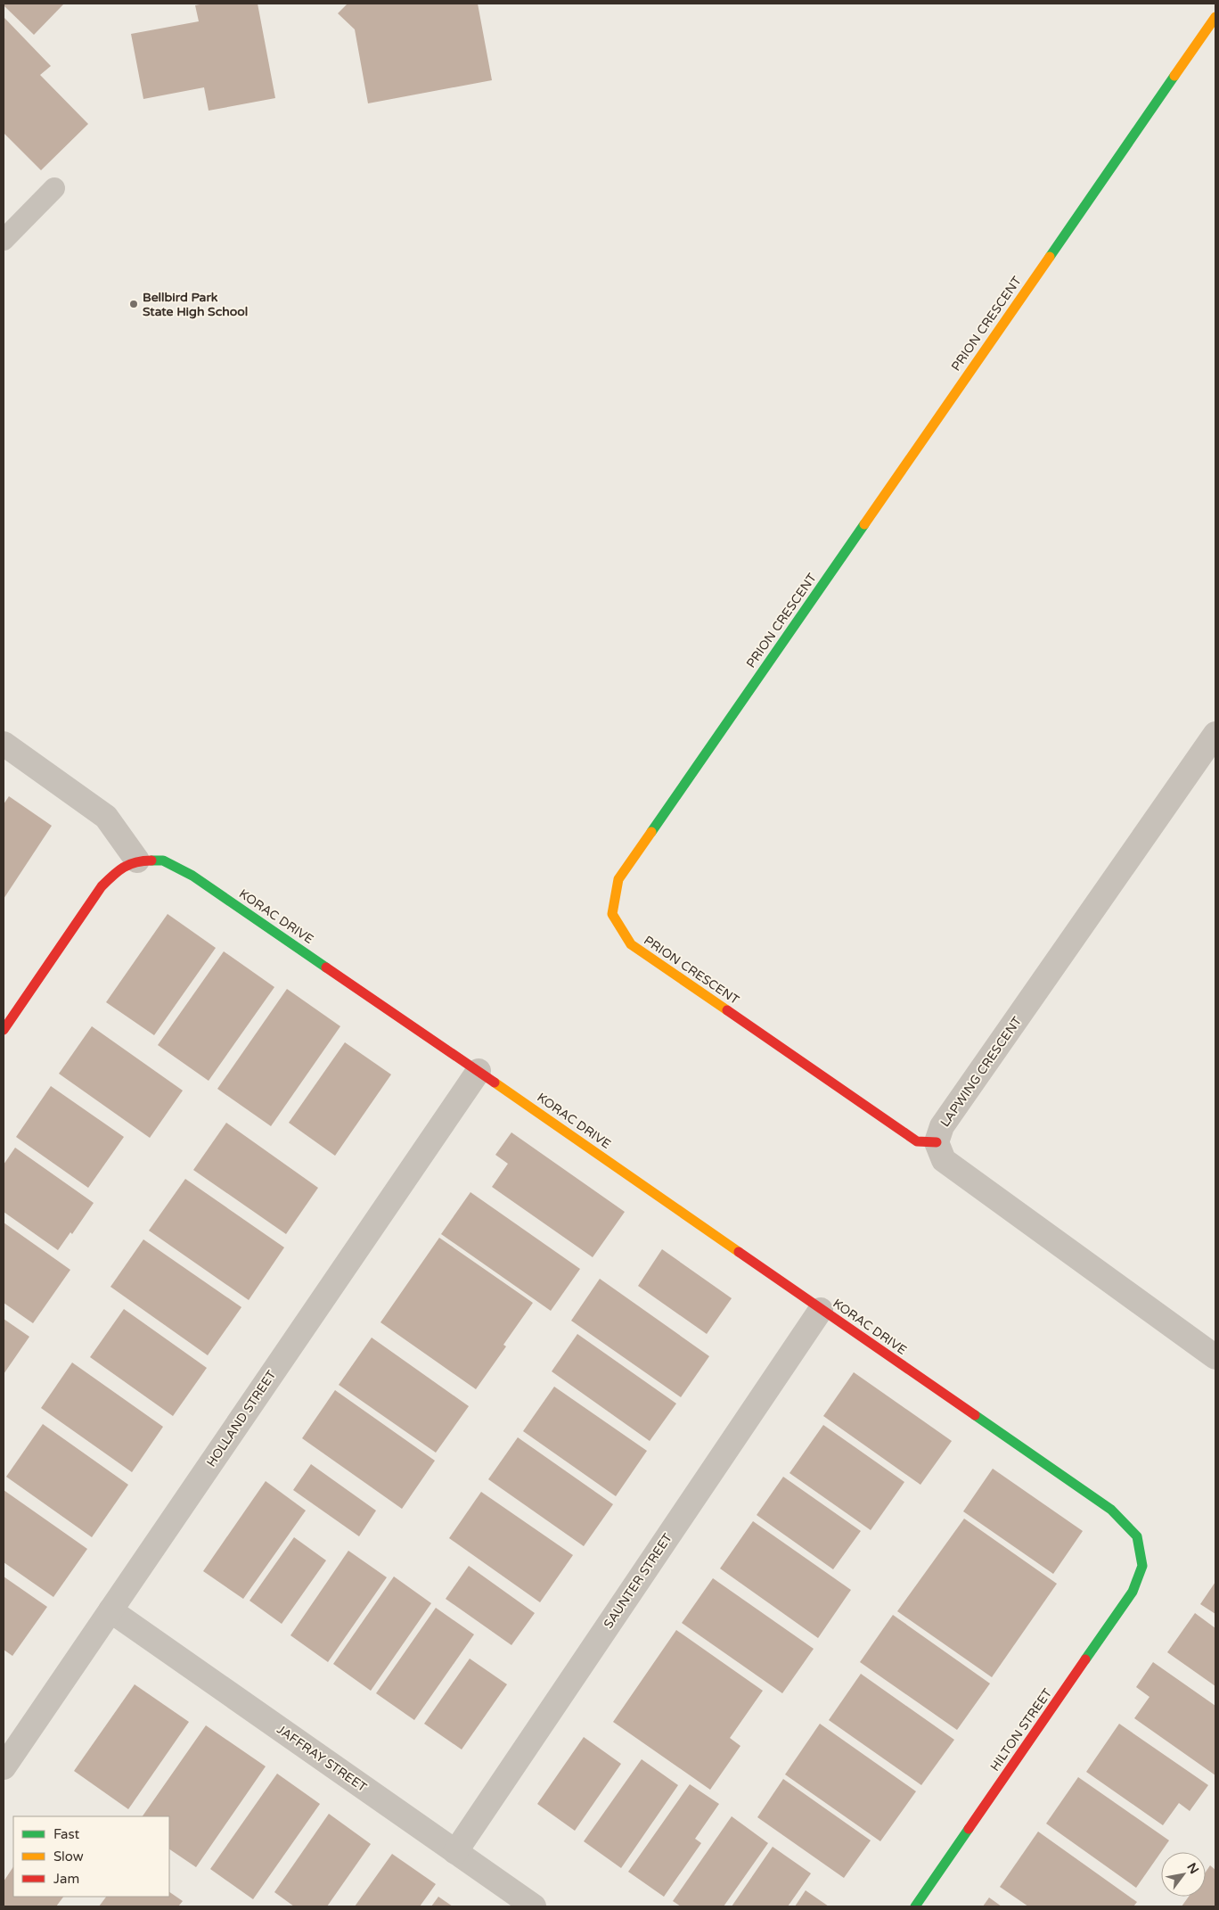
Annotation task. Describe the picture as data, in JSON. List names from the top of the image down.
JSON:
{
  "streets": {
    "street": [
      "PRION CRESCENT",
      "KORAC DRIVE",
      "LAPWING CRESCENT",
      "HOLLAND STREET",
      "SAUNTER STREET",
      "HILTON STREET",
      "JAFFRAY STREET"
    ]
  },
  "crossings": [
    ["PRION CRESCENT", "LAPWING CRESCENT"],
    ["KORAC DRIVE", "HOLLAND STREET"],
    ["KORAC DRIVE", "SAUNTER STREET"],
    ["KORAC DRIVE", "HILTON STREET"],
    ["HOLLAND STREET", "JAFFRAY STREET"],
    ["SAUNTER STREET", "JAFFRAY STREET"]
  ],
  "places": ["Bellbird Park State High School"],
  "legend": ["Fast", "Slow", "Jam"],
  "north": "top right"
}
